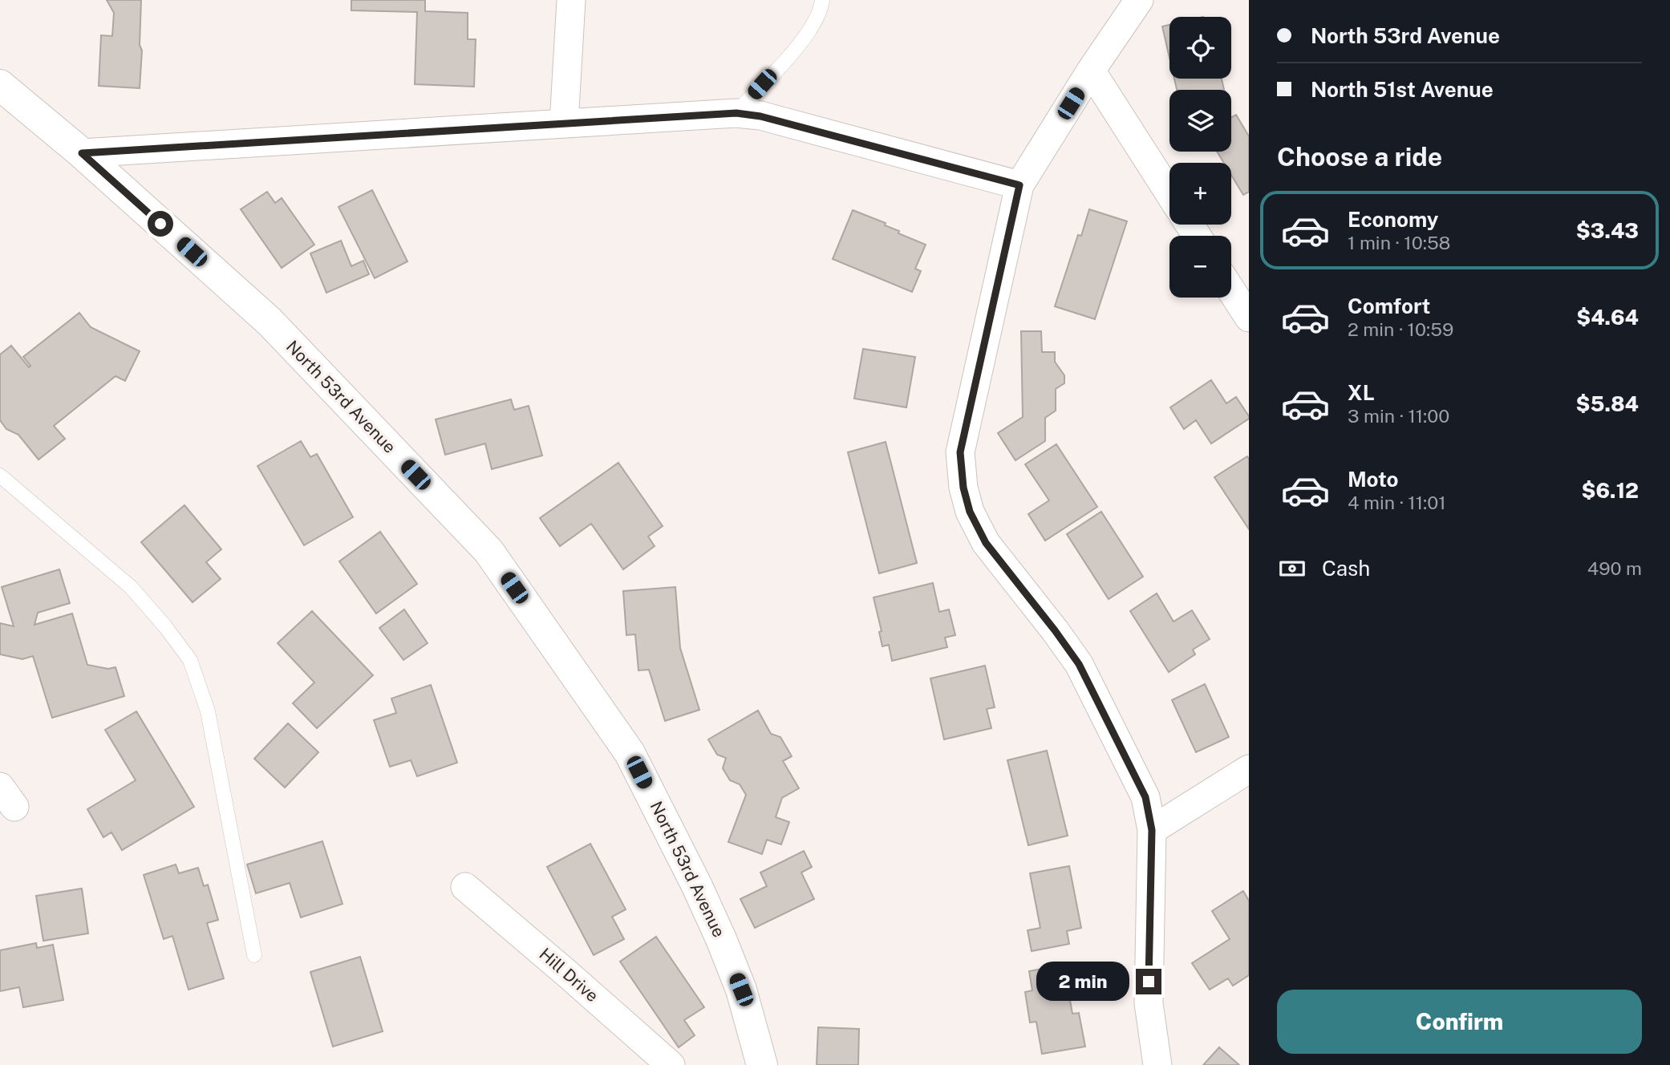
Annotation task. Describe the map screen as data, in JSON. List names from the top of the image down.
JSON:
{
  "streets": {
    "street": ["North 53rd Avenue", "Hill Drive"]
  },
  "page": {
    "banner": ["North 53rd Avenue", "North 51st Avenue"],
    "map_buttons": ["+", "−"],
    "heading": "Choose a ride",
    "list": [
      {
        "name": "Economy",
        "note": "1 min · 10:58",
        "value": "$3.43"
      },
      {
        "name": "Comfort",
        "note": "2 min · 10:59",
        "value": "$4.64"
      },
      {
        "name": "XL",
        "note": "3 min · 11:00",
        "value": "$5.84"
      },
      {
        "name": "Moto",
        "note": "4 min · 11:01",
        "value": "$6.12"
      }
    ],
    "pay": ["Cash", "490 m"],
    "bubble": "2 min",
    "buttons": "Confirm"
  }
}
